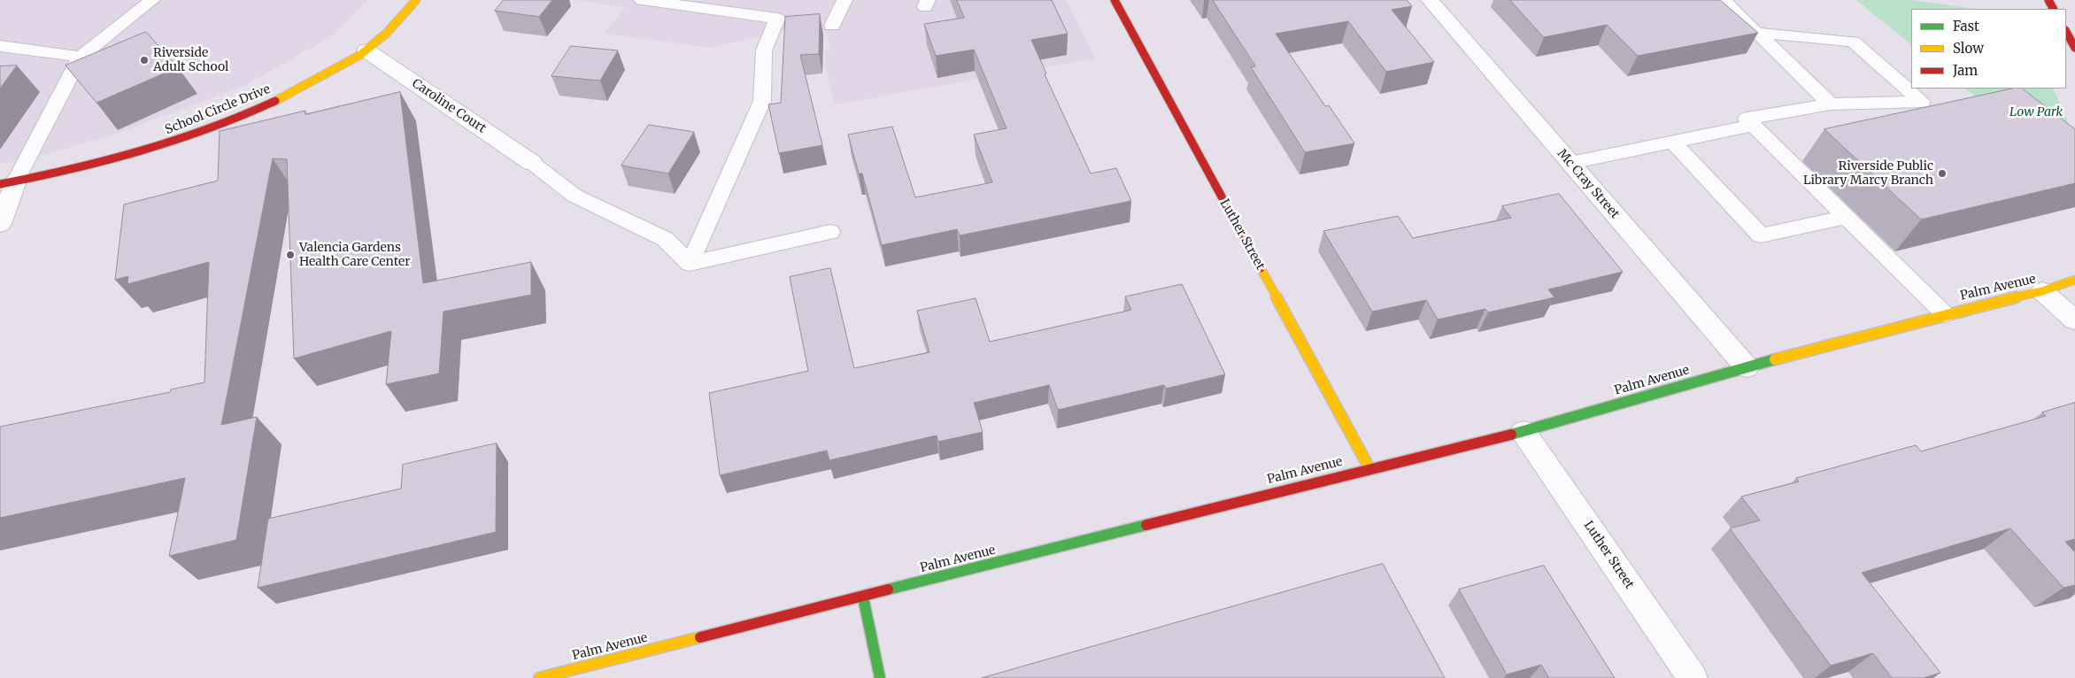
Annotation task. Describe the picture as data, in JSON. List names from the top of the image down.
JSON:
{
  "streets": {
    "street": [
      "Caroline Court",
      "School Circle Drive",
      "Mc Cray Street",
      "Luther Street",
      "Palm Avenue"
    ]
  },
  "crossings": [
    ["Caroline Court", "School Circle Drive"],
    ["Mc Cray Street", "Palm Avenue"],
    ["Luther Street", "Palm Avenue"]
  ],
  "parks": ["Low Park"],
  "places": ["Riverside Adult School", "Riverside Public Library Marcy Branch", "Valencia Gardens Health Care Center"],
  "legend": ["Fast", "Slow", "Jam"]
}
